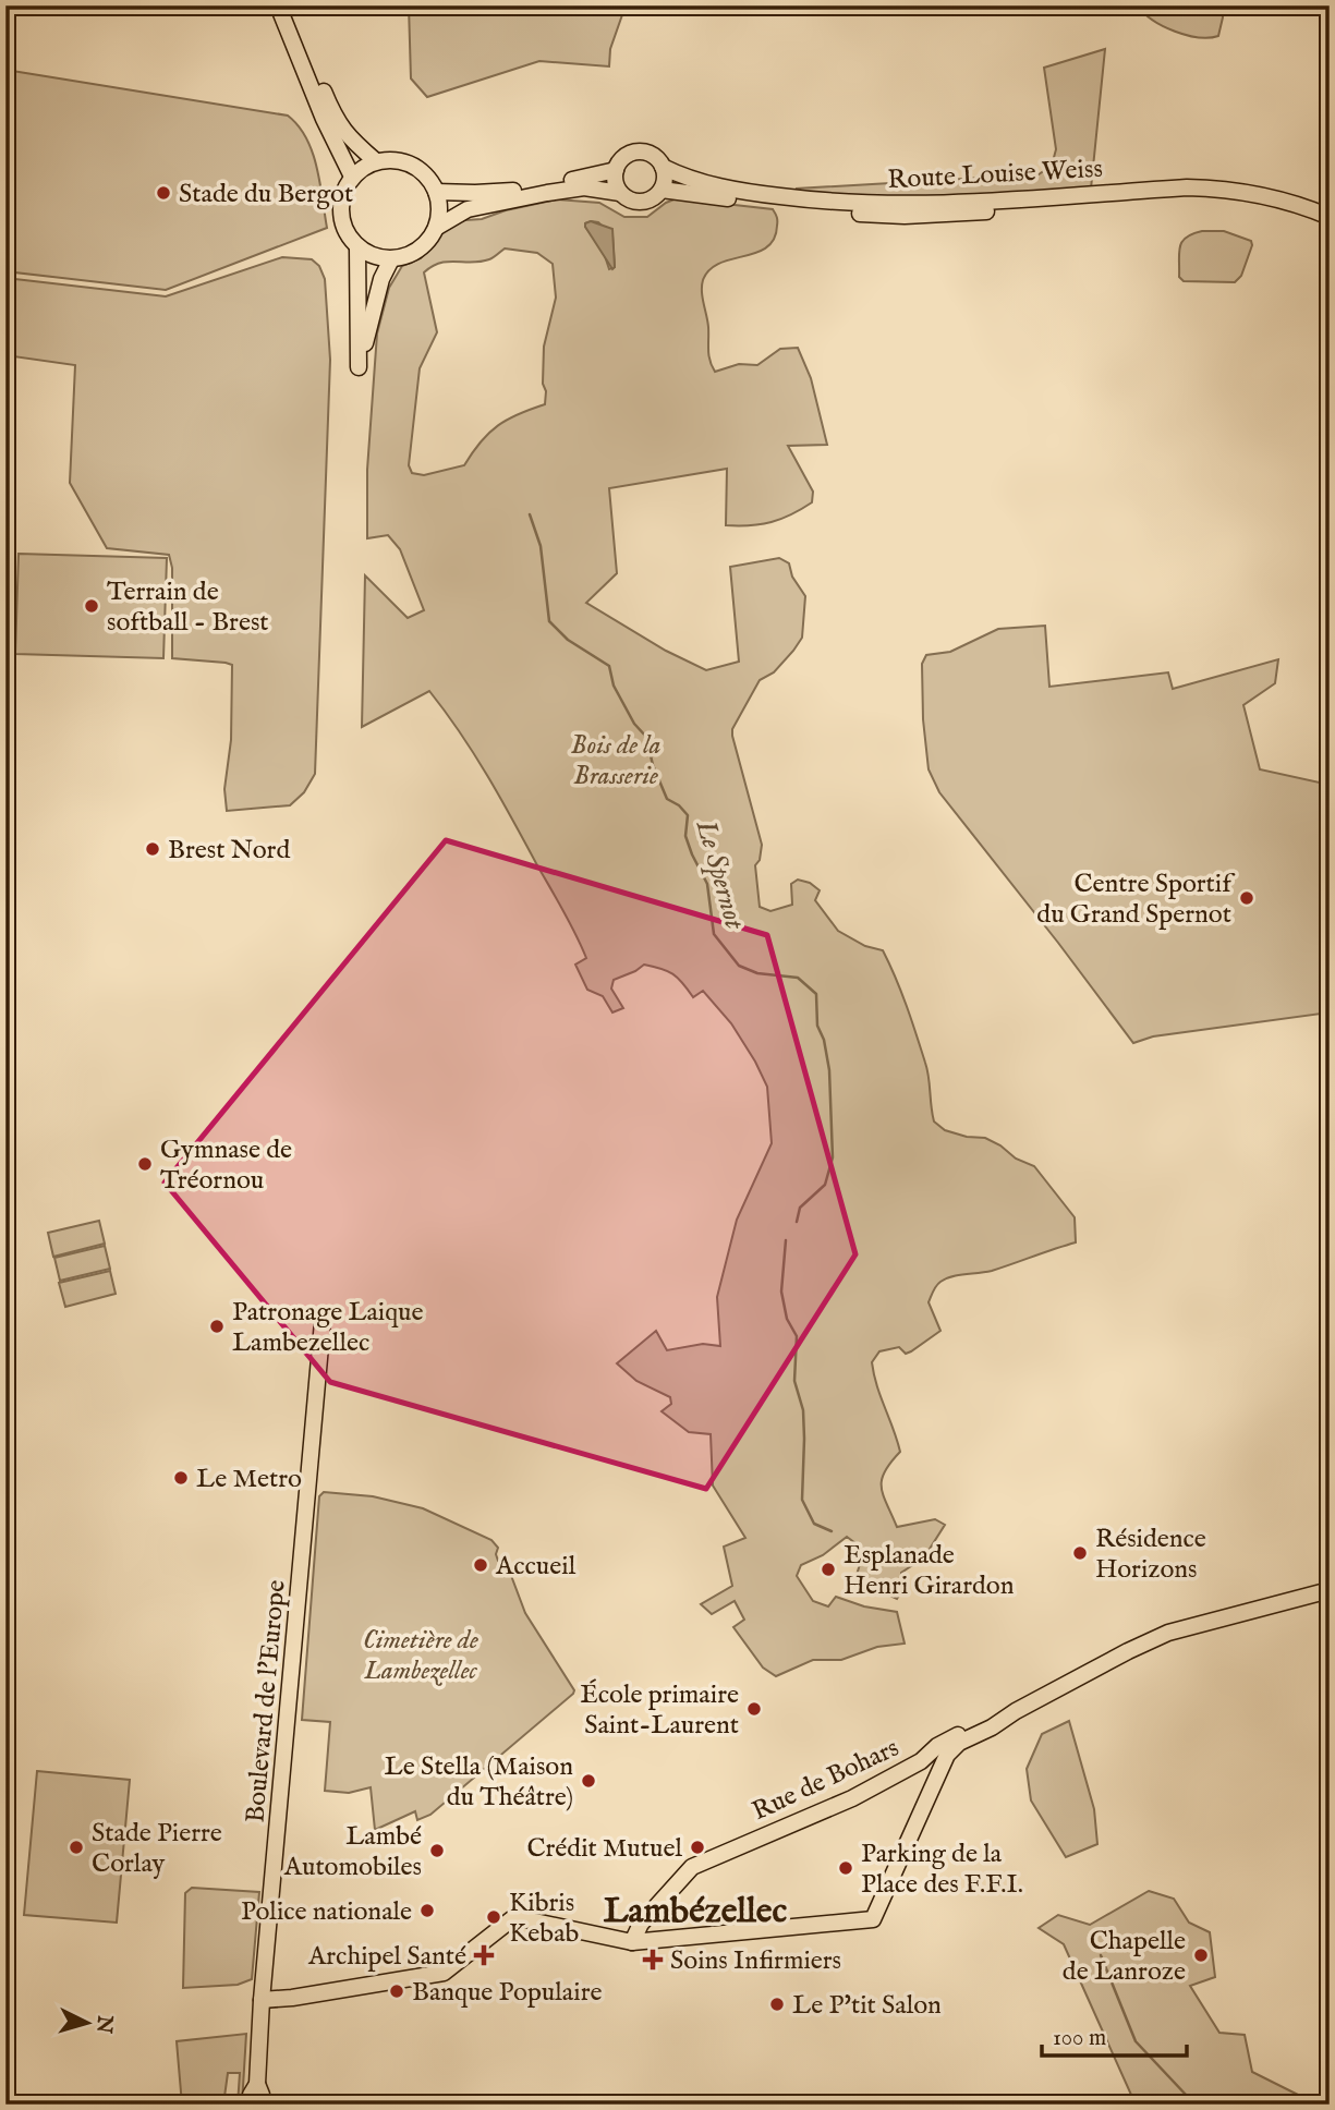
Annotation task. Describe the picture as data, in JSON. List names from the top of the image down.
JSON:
{
  "streets": {
    "main road": ["Route Louise Weiss", "Boulevard de l'Europe", "Rue de Bohars"]
  },
  "districts": ["Lambézellec"],
  "water": ["Le Spernot"],
  "parks": ["Bois de la Brasserie", "Cimetière de Lambezellec"],
  "places": {
    "other": [
      "Stade du Bergot",
      "Terrain de softball - Brest",
      "Brest Nord",
      "Centre Sportif du Grand Spernot",
      "Gymnase de Tréornou",
      "Patronage Laique Lambezellec",
      "Le Metro",
      "Résidence Horizons",
      "Accueil",
      "Esplanade Henri Girardon",
      "École primaire Saint-Laurent",
      "Le Stella (Maison du Théâtre)",
      "Stade Pierre Corlay",
      "Crédit Mutuel",
      "Lambé Automobiles",
      "Parking de la Place des F.F.I.",
      "Police nationale",
      "Kibris Kebab",
      "Chapelle de Lanroze",
      "Banque Populaire",
      "Le P'tit Salon"
    ],
    "health": ["Archipel Santé", "Soins Infirmiers"]
  },
  "scale_bar": "100 m",
  "north": "right"
}
